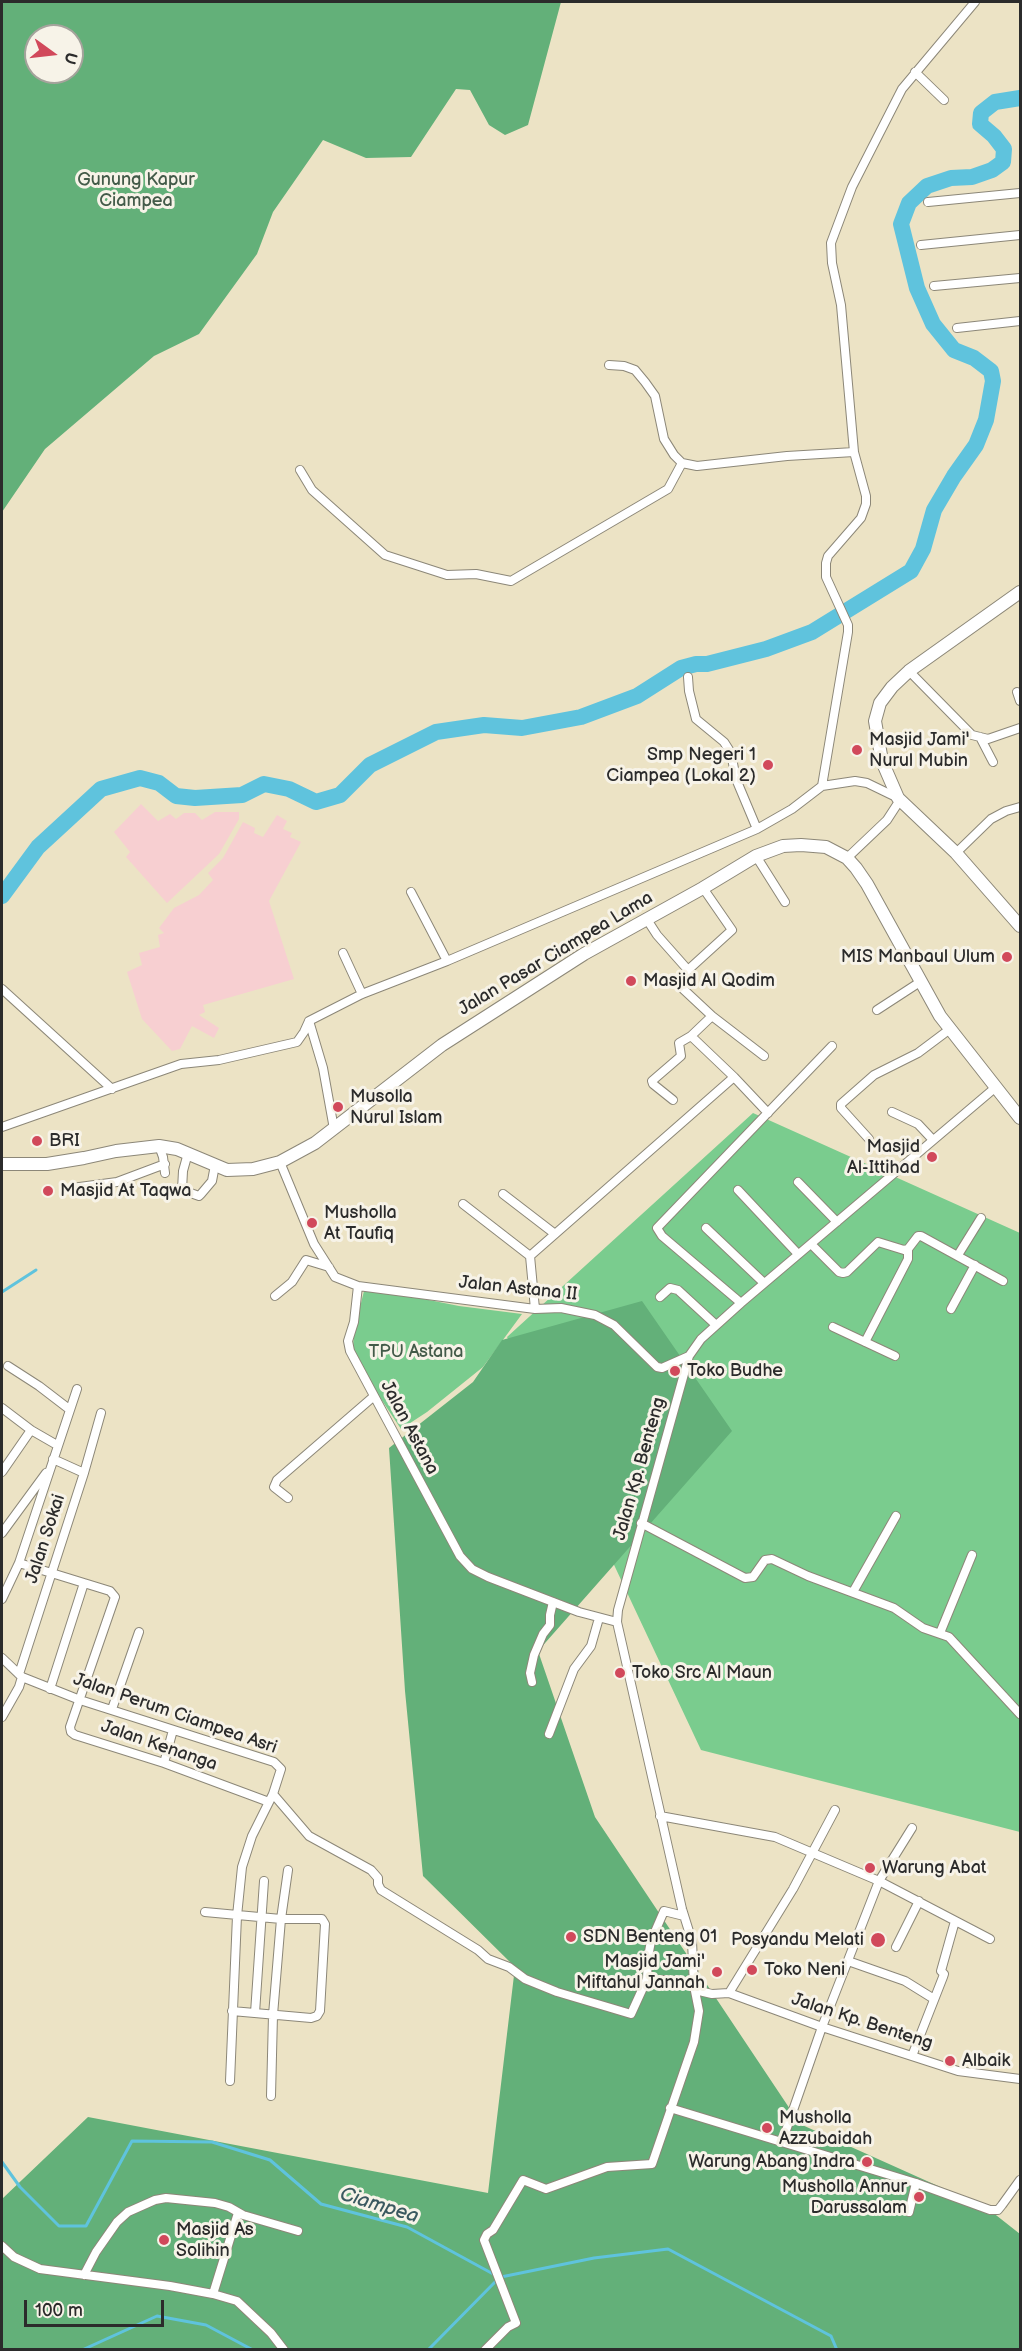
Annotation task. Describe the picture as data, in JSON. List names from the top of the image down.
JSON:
{
  "streets": {
    "main road": ["Jalan Pasar Ciampea Lama"],
    "street": [
      "Jalan Astana II",
      "Jalan Astana",
      "Jalan Kp. Benteng",
      "Jalan Sokai",
      "Jalan Perum Ciampea Asri",
      "Jalan Kenanga"
    ]
  },
  "crossings": [
    ["Jalan Pasar Ciampea Lama", "Jalan Kp. Benteng"],
    ["Jalan Astana II", "Jalan Astana"],
    ["Jalan Astana II", "Jalan Kp. Benteng"],
    ["Jalan Astana", "Jalan Kp. Benteng"],
    ["Jalan Sokai", "Jalan Perum Ciampea Asri"],
    ["Jalan Perum Ciampea Asri", "Jalan Kenanga"]
  ],
  "water": ["Ciampea"],
  "parks": ["Gunung Kapur Ciampea", "TPU Astana"],
  "places": [
    "Masjid Jami' Nurul Mubin",
    "Smp Negeri 1 Ciampea (Lokal 2)",
    "MIS Manbaul Ulum",
    "Masjid Al Qodim",
    "Musolla Nurul Islam",
    "BRI",
    "Masjid Al-Ittihad",
    "Masjid At Taqwa",
    "Musholla At Taufiq",
    "Toko Budhe",
    "Toko Src Al Maun",
    "Warung Abat",
    "SDN Benteng 01",
    "Posyandu Melati",
    "Toko Neni",
    "Masjid Jami' Miftahul Jannah",
    "Albaik",
    "Musholla Azzubaidah",
    "Warung Abang Indra",
    "Musholla Annur Darussalam",
    "Masjid As Solihin"
  ],
  "scale_bar": "100 m",
  "north": "right"
}
